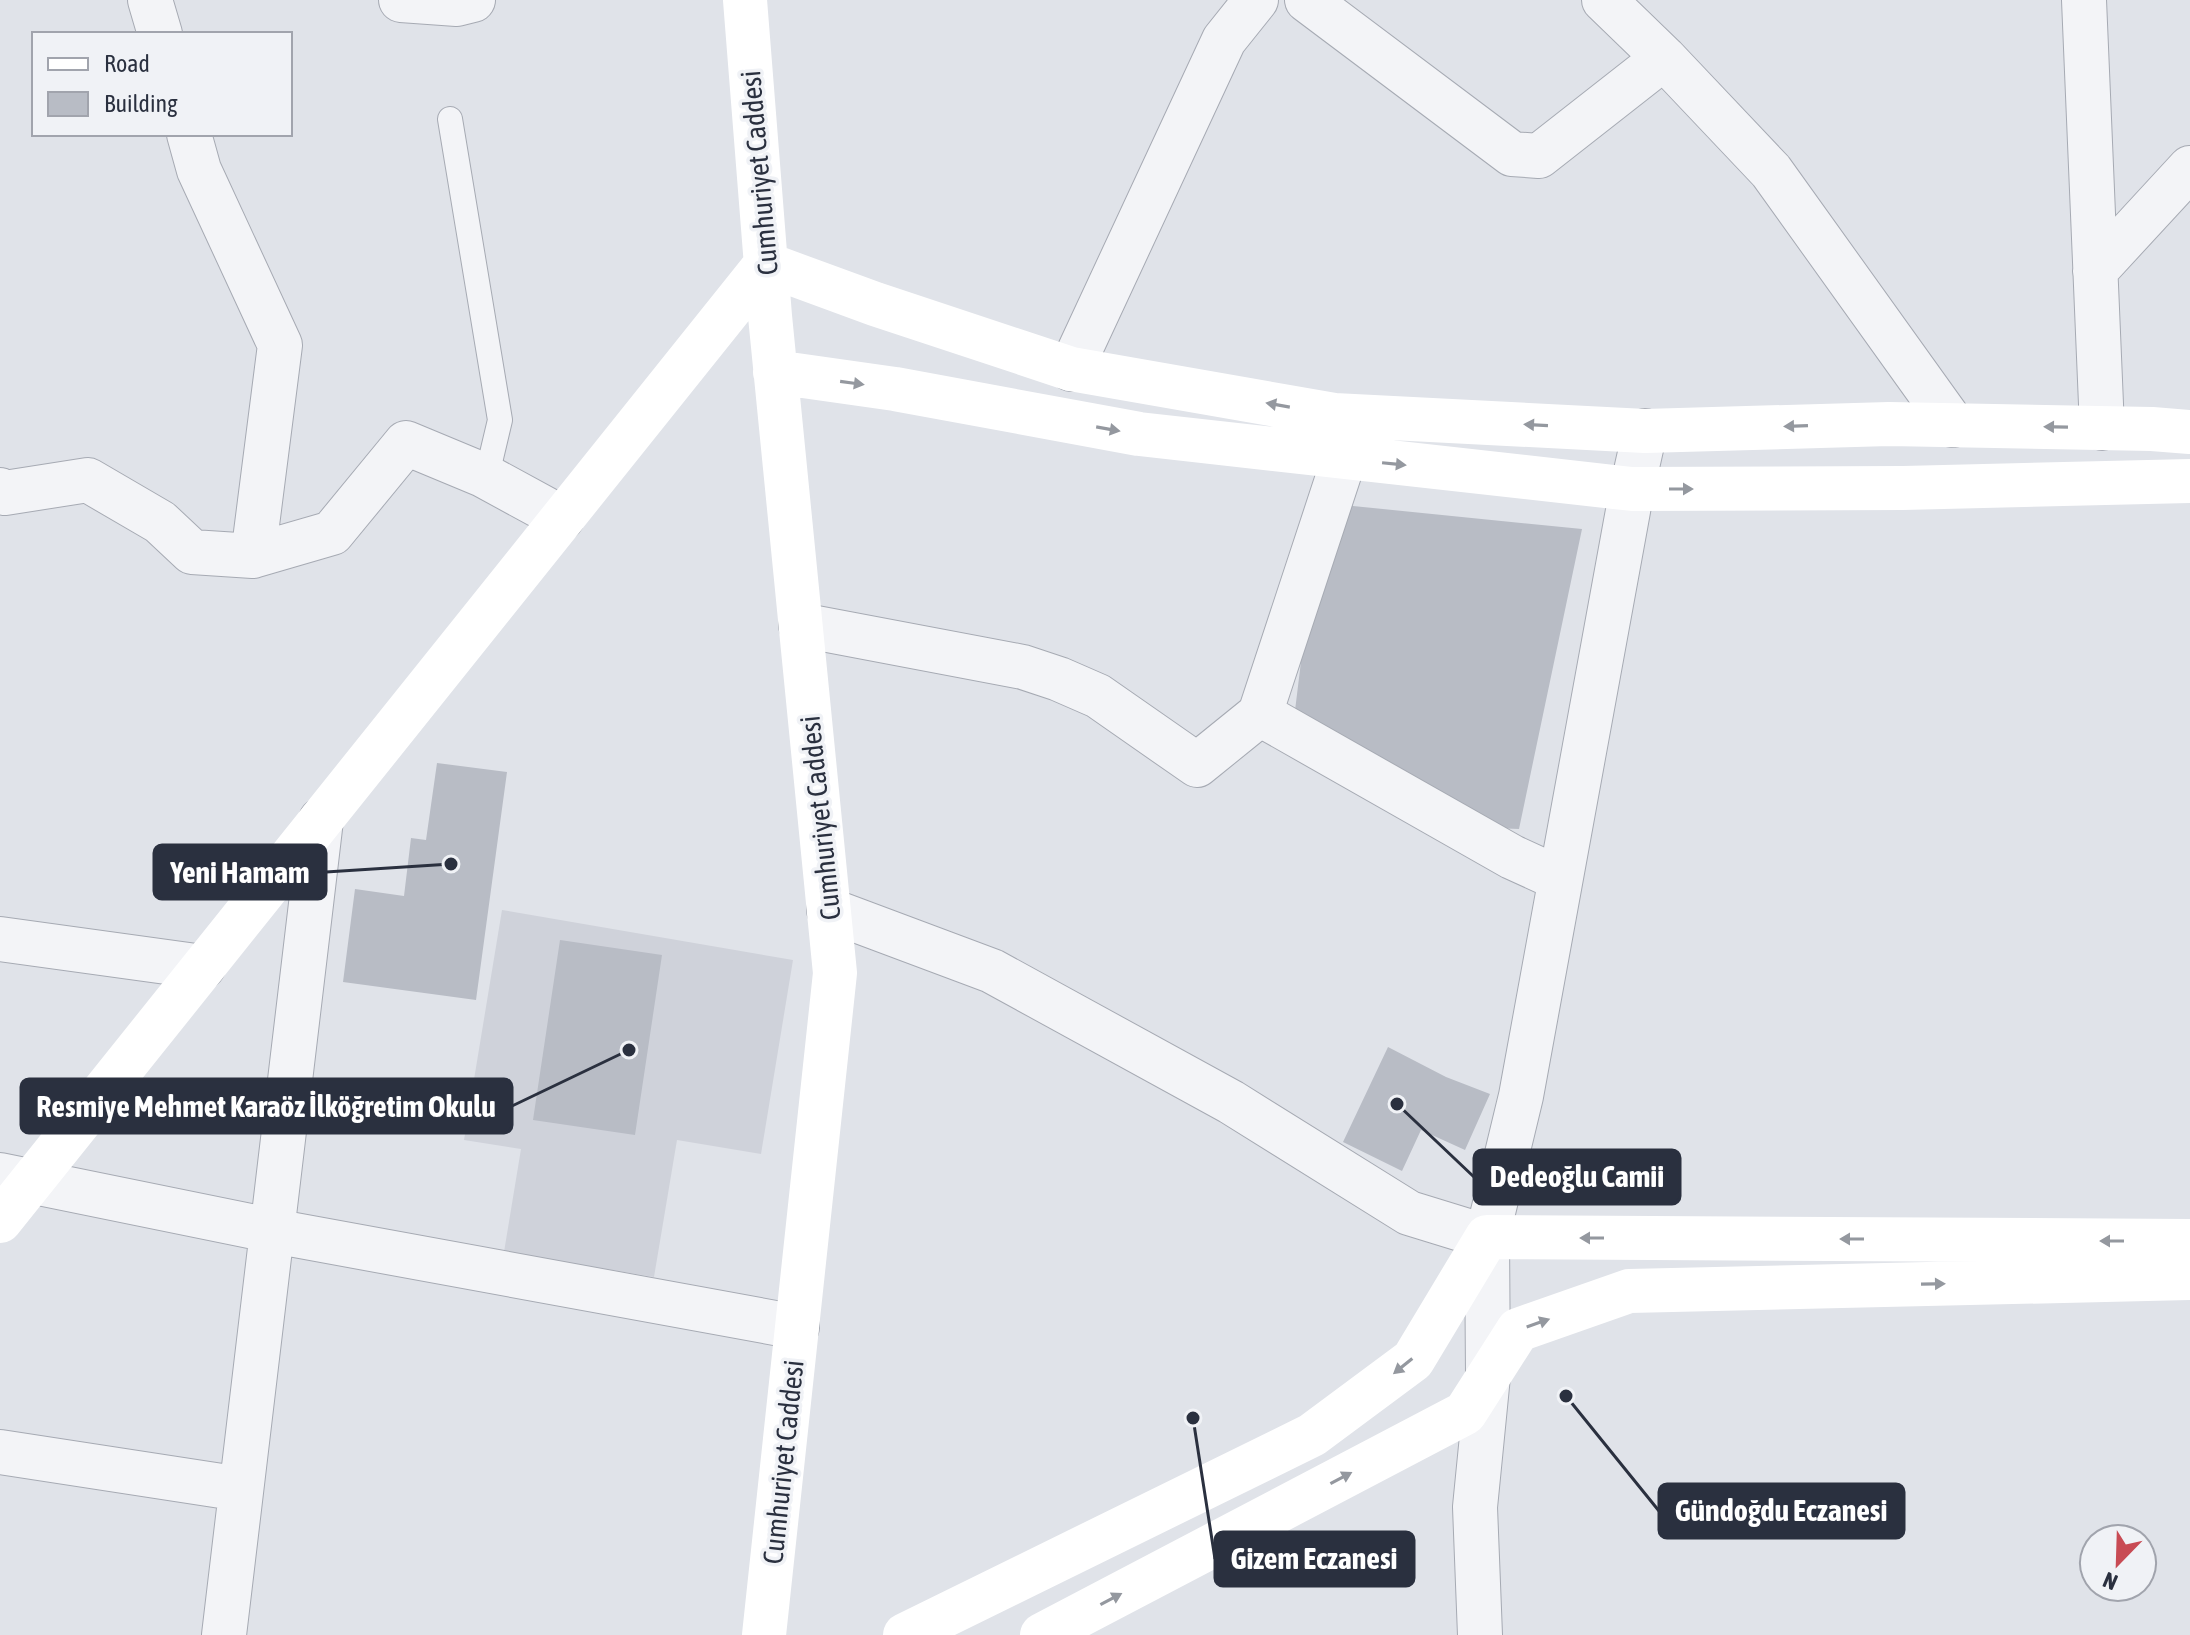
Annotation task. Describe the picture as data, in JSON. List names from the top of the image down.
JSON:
{
  "streets": {
    "street": ["Cumhuriyet Caddesi"]
  },
  "places": [
    "Yeni Hamam",
    "Resmiye Mehmet Karaöz İlköğretim Okulu",
    "Dedeoğlu Camii",
    "Gündoğdu Eczanesi",
    "Gizem Eczanesi"
  ],
  "legend": ["Road", "Building"],
  "north": "bottom left"
}
